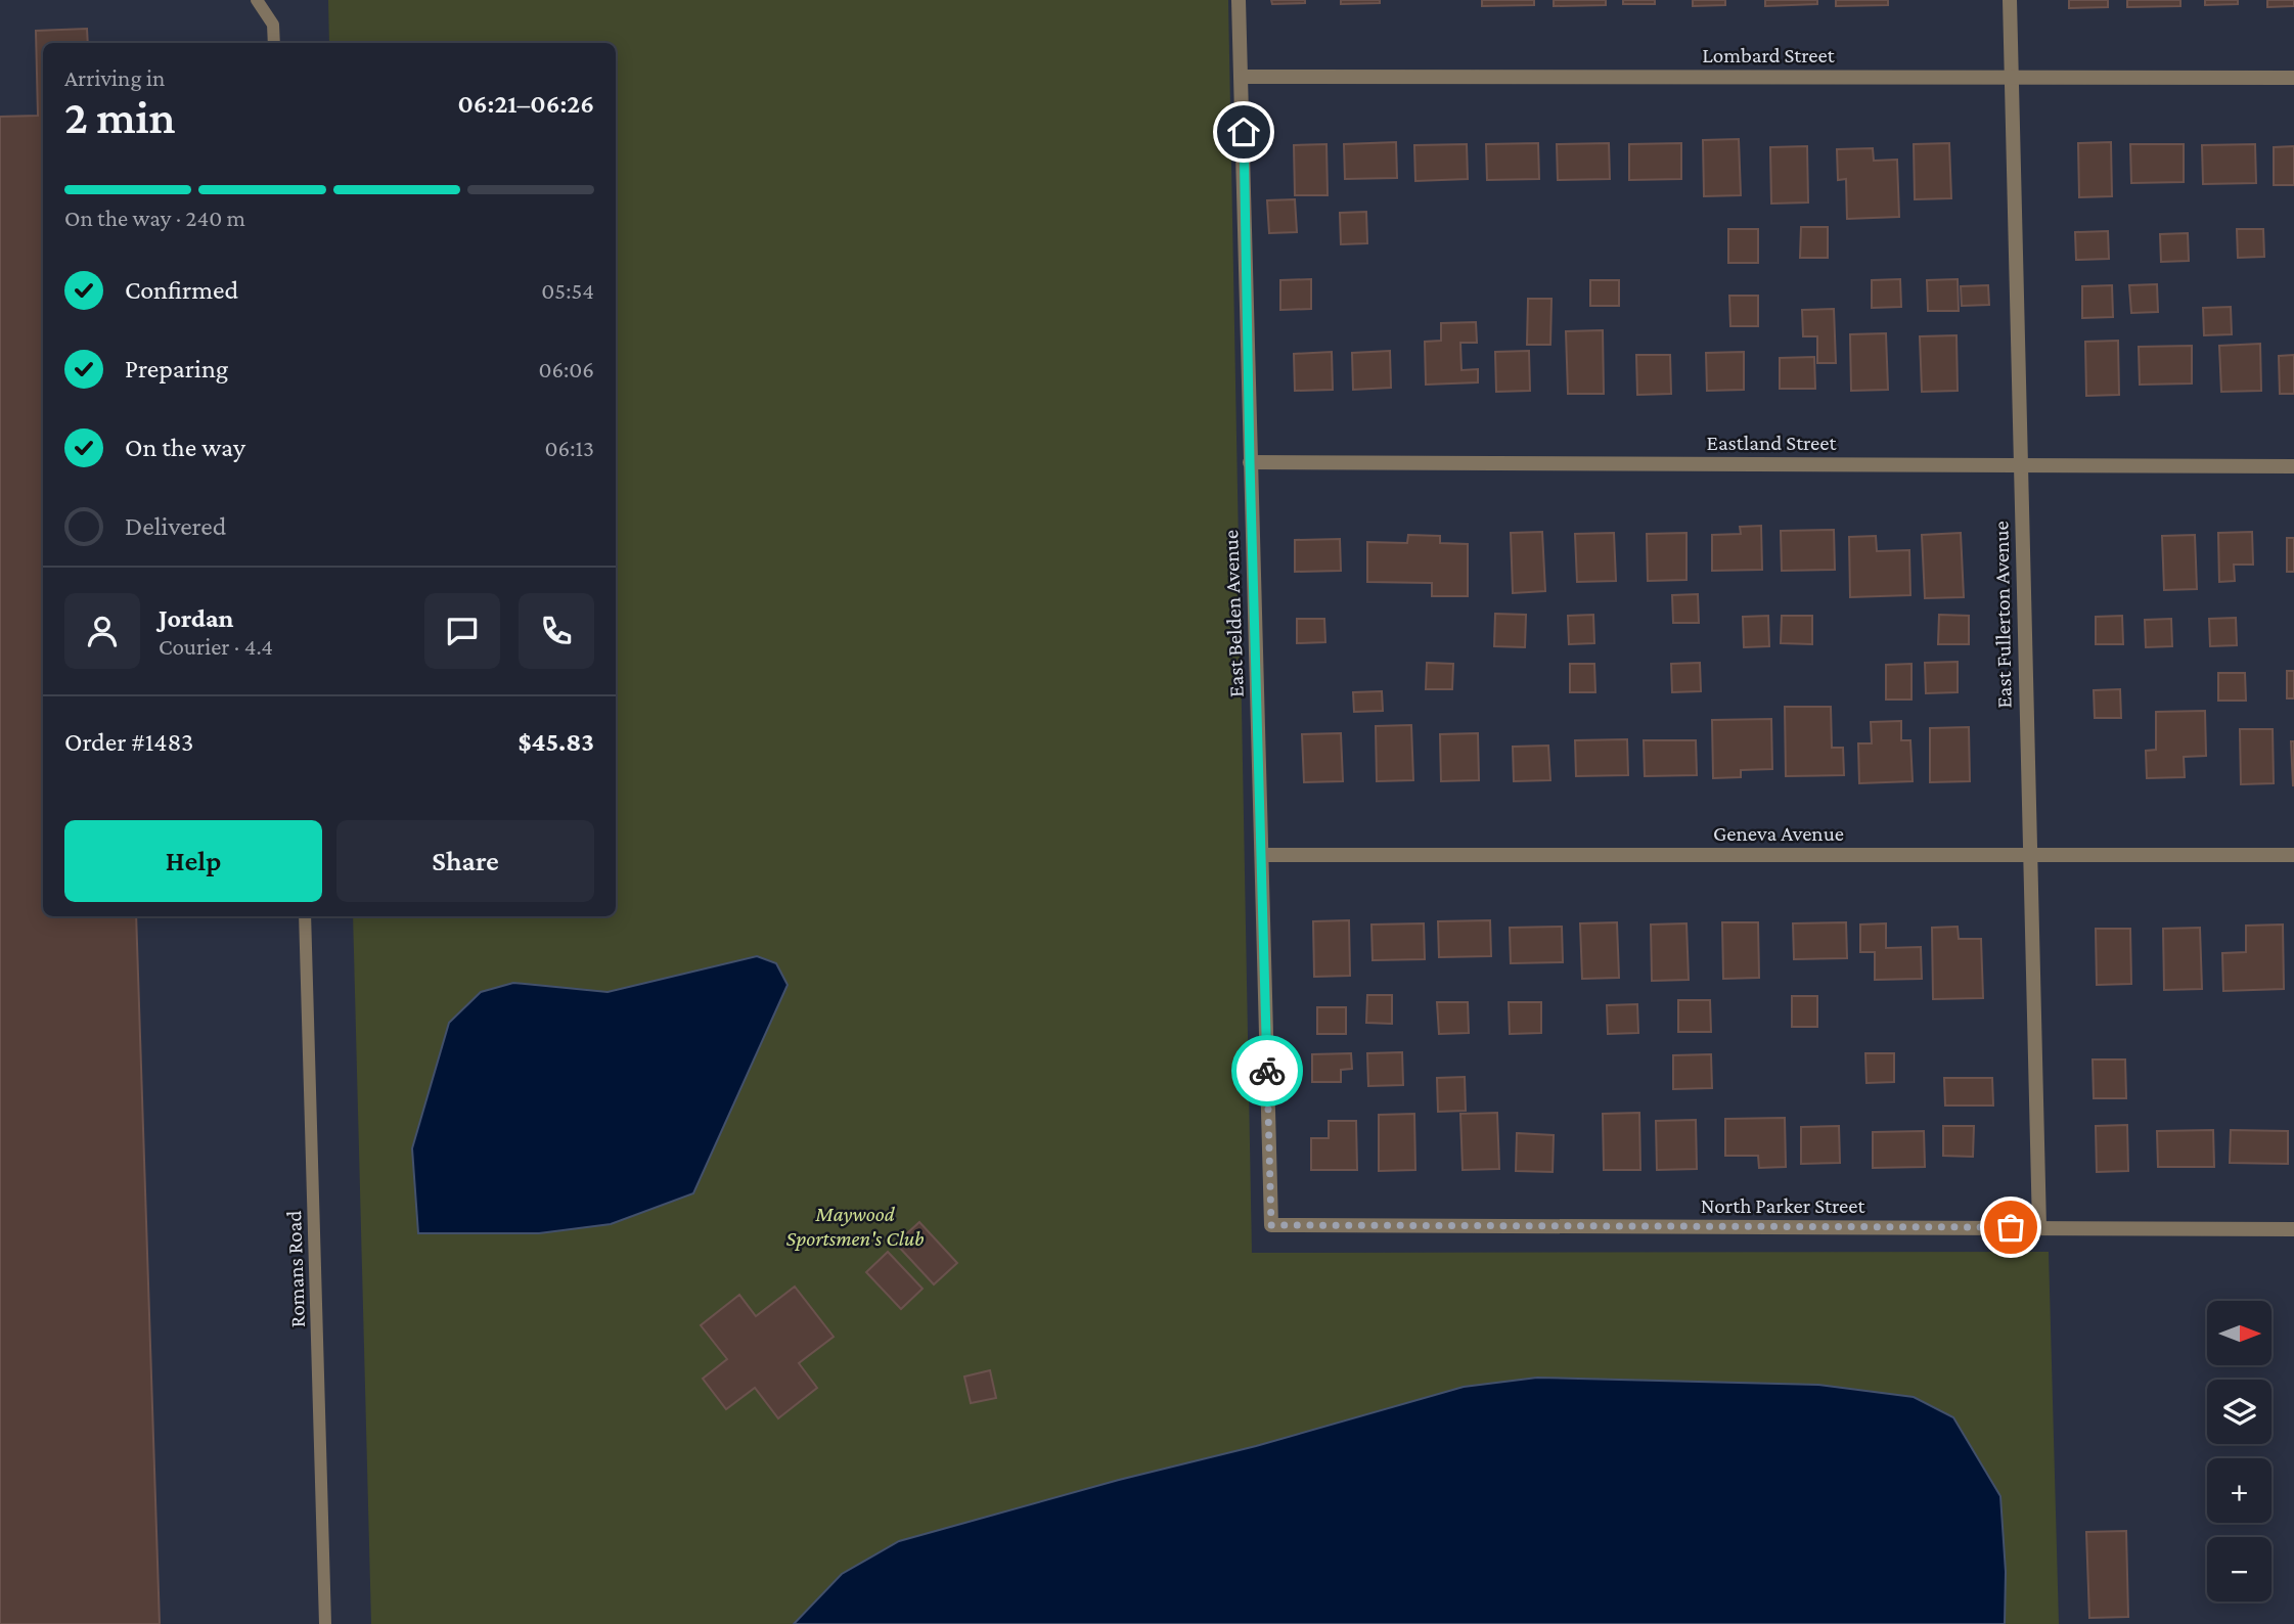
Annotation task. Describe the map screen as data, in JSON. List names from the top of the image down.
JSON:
{
  "streets": {
    "street": [
      "Lombard Street",
      "Eastland Street",
      "East Belden Avenue",
      "East Fullerton Avenue",
      "Geneva Avenue",
      "North Parker Street"
    ],
    "lane": ["Romans Road"]
  },
  "crossings": [
    ["Lombard Street", "East Belden Avenue"],
    ["Lombard Street", "East Fullerton Avenue"],
    ["Eastland Street", "East Belden Avenue"],
    ["Eastland Street", "East Fullerton Avenue"],
    ["East Belden Avenue", "Geneva Avenue"],
    ["East Belden Avenue", "North Parker Street"],
    ["East Fullerton Avenue", "Geneva Avenue"],
    ["East Fullerton Avenue", "North Parker Street"]
  ],
  "parks": ["Maywood Sportsmen's Club"],
  "north": "right",
  "page": {
    "heading": ["2 min", "Arriving in", "06:21–06:26"],
    "panel": [
      "Jordan",
      "Courier · 4.4",
      "Order #1483",
      "$45.83"
    ],
    "bar": "On the way · 240 m",
    "list": [
      ["Confirmed", "05:54"],
      ["Preparing", "06:06"],
      ["On the way", "06:13"],
      "Delivered"
    ],
    "buttons": ["Help", "Share"],
    "map_buttons": ["+", "−"]
  }
}
